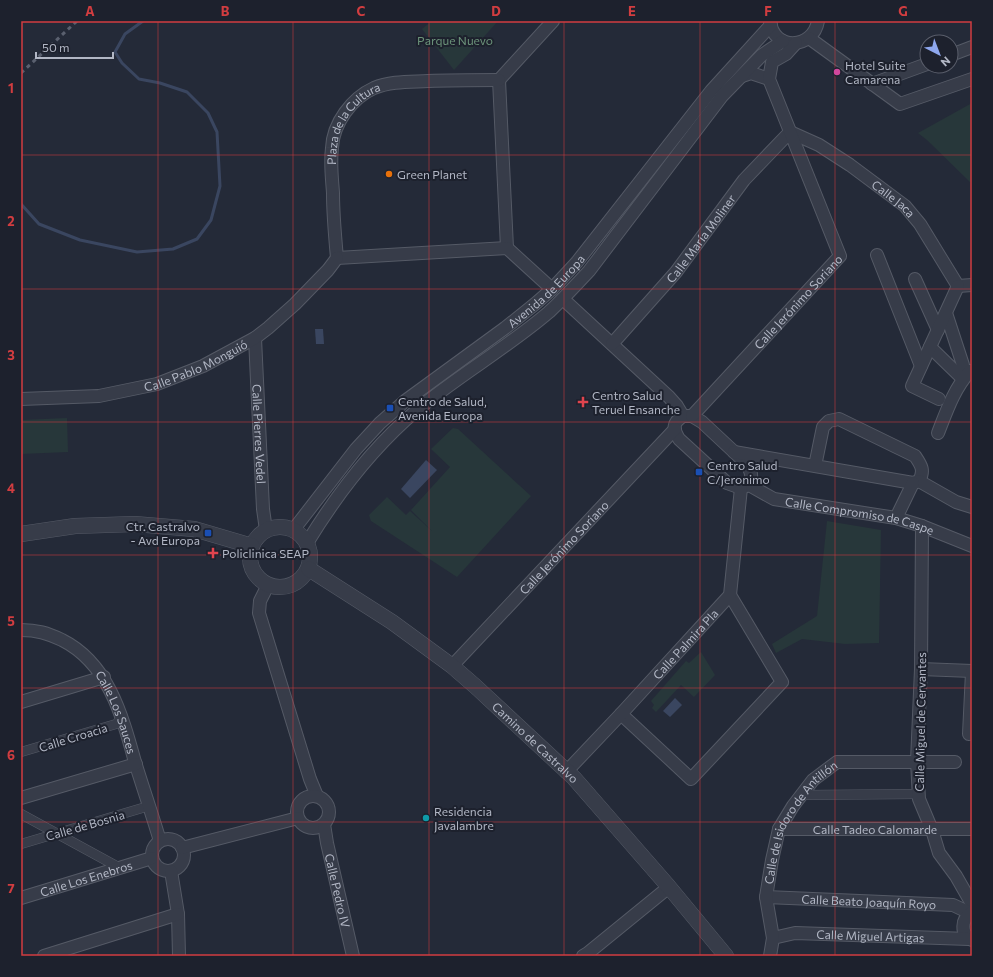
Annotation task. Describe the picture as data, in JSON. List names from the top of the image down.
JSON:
{
  "streets": {
    "street": [
      "Plaza de la Cultura",
      "Calle Jaca",
      "Calle María Moliner",
      "Avenida de Europa",
      "Calle Jerónimo Soriano",
      "Calle Pablo Monguió",
      "Calle Pierres Vedel",
      "Calle Compromiso de Caspe",
      "Calle Palmira Pla",
      "Calle Los Sauces",
      "Calle Miguel de Cervantes",
      "Calle Croacia",
      "Camino de Castralvo",
      "Calle de Bosnia",
      "Calle de Isidoro de Antillón",
      "Calle Tadeo Calomarde",
      "Calle Los Enebros",
      "Calle Pedro IV",
      "Calle Beato Joaquín Royo",
      "Calle Miguel Artigas"
    ]
  },
  "crossings": [
    ["Plaza de la Cultura", "Calle Pablo Monguió"],
    ["Calle Jaca", "Calle María Moliner"],
    ["Calle Jaca", "Calle Jerónimo Soriano"],
    ["Calle María Moliner", "Calle Jerónimo Soriano"],
    ["Avenida de Europa", "Calle Pierres Vedel"],
    ["Avenida de Europa", "Camino de Castralvo"],
    ["Calle Jerónimo Soriano", "Calle Compromiso de Caspe"],
    ["Calle Jerónimo Soriano", "Camino de Castralvo"],
    ["Calle Pablo Monguió", "Calle Pierres Vedel"],
    ["Calle Pierres Vedel", "Camino de Castralvo"],
    ["Calle Compromiso de Caspe", "Calle Miguel de Cervantes"],
    ["Calle Palmira Pla", "Camino de Castralvo"],
    ["Calle Los Sauces", "Calle Croacia"],
    ["Calle Los Sauces", "Calle de Bosnia"],
    ["Calle Los Sauces", "Calle Los Enebros"],
    ["Calle Miguel de Cervantes", "Calle de Isidoro de Antillón"],
    ["Calle Miguel de Cervantes", "Calle Tadeo Calomarde"],
    ["Calle Miguel de Cervantes", "Calle Beato Joaquín Royo"],
    ["Calle de Isidoro de Antillón", "Calle Tadeo Calomarde"],
    ["Calle de Isidoro de Antillón", "Calle Beato Joaquín Royo"],
    ["Calle de Isidoro de Antillón", "Calle Miguel Artigas"]
  ],
  "parks": ["Parque Nuevo"],
  "places": {
    "other": ["Hotel Suite Camarena", "Green Planet", "Residencia Javalambre"],
    "health": ["Centro Salud Teruel Ensanche", "Policlinica SEAP"],
    "transit": ["Centro de Salud, Avenida Europa", "Centro Salud C/Jeronimo", "Ctr. Castralvo - Avd Europa"]
  },
  "scale_bar": "50 m",
  "north": "bottom right",
  "grid": {
    "columns": [
      "A",
      "B",
      "C",
      "D",
      "E",
      "F",
      "G"
    ],
    "rows": [
      "1",
      "2",
      "3",
      "4",
      "5",
      "6",
      "7"
    ]
  }
}
